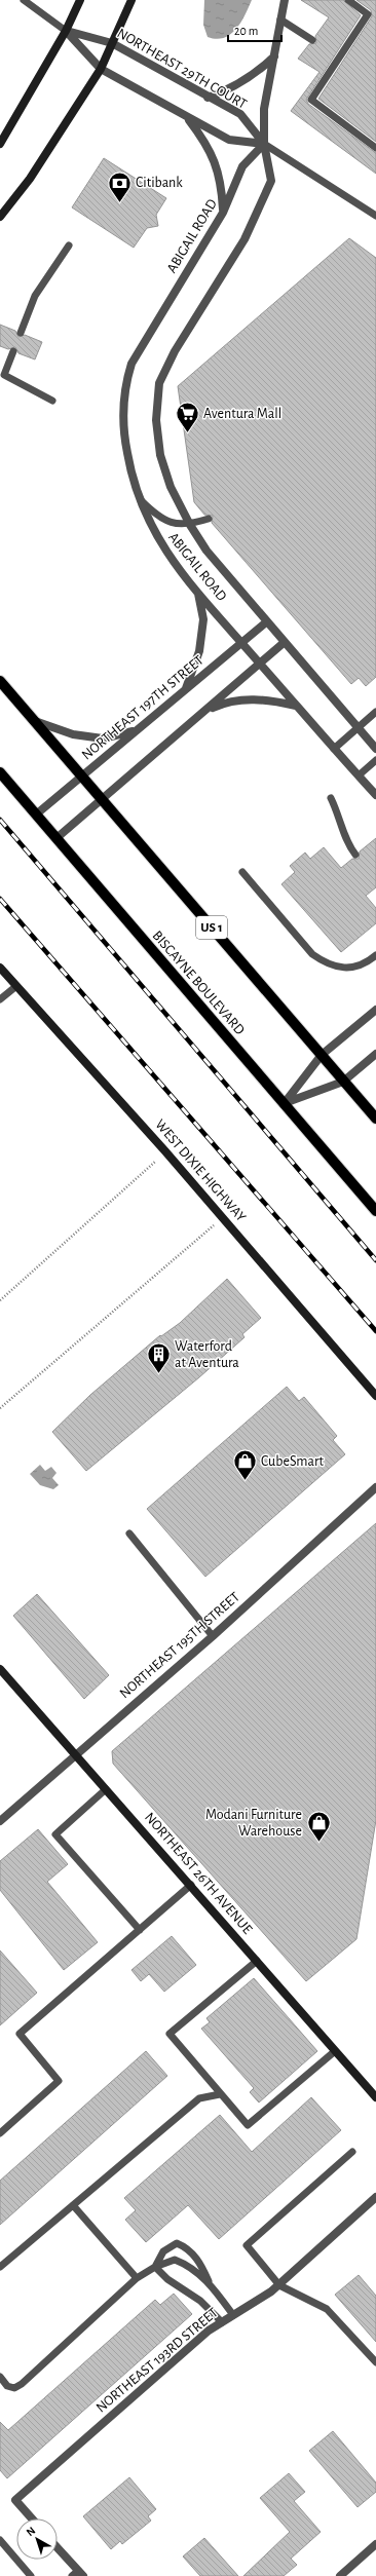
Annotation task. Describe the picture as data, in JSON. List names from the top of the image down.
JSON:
{
  "streets": {
    "main road": ["US 1", "BISCAYNE BOULEVARD"],
    "street": [
      "NORTHEAST 29TH COURT",
      "ABIGAIL ROAD",
      "NORTHEAST 197TH STREET",
      "WEST DIXIE HIGHWAY",
      "NORTHEAST 195TH STREET",
      "NORTHEAST 26TH AVENUE",
      "NORTHEAST 193RD STREET"
    ]
  },
  "crossings": [
    ["NORTHEAST 29TH COURT", "ABIGAIL ROAD"],
    ["ABIGAIL ROAD", "NORTHEAST 197TH STREET"],
    ["NORTHEAST 197TH STREET", "US 1"],
    ["NORTHEAST 197TH STREET", "BISCAYNE BOULEVARD"],
    ["NORTHEAST 195TH STREET", "NORTHEAST 26TH AVENUE"]
  ],
  "places": {
    "bank": ["Citibank"],
    "supermarket": ["Aventura Mall"],
    "building": ["Waterford at Aventura"],
    "shop": ["CubeSmart", "Modani Furniture Warehouse"]
  },
  "scale_bar": "20 m",
  "north": "top left"
}
